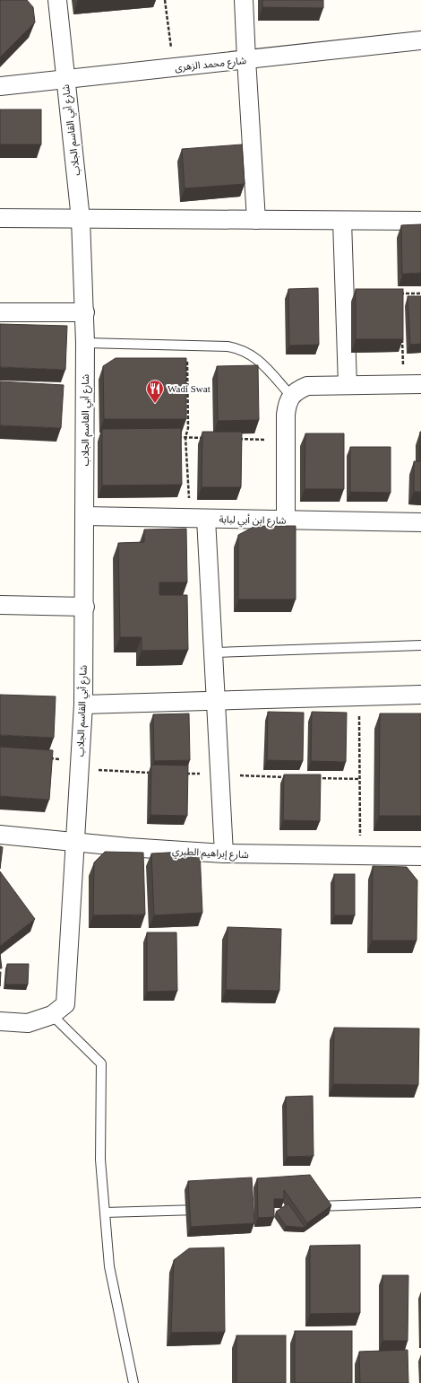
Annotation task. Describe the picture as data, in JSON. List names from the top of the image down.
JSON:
{
  "streets": {
    "street": [
      "شارع محمد الزهرى",
      "شارع أبي القاسم الجلاب",
      "شارع ابن أبي لبابة",
      "شارع إبراهيم الطبري"
    ]
  },
  "crossings": [
    ["شارع محمد الزهرى", "شارع أبي القاسم الجلاب"],
    ["شارع أبي القاسم الجلاب", "شارع ابن أبي لبابة"],
    ["شارع أبي القاسم الجلاب", "شارع إبراهيم الطبري"]
  ],
  "places": {
    "restaurant": ["Wadi Swat"]
  }
}
